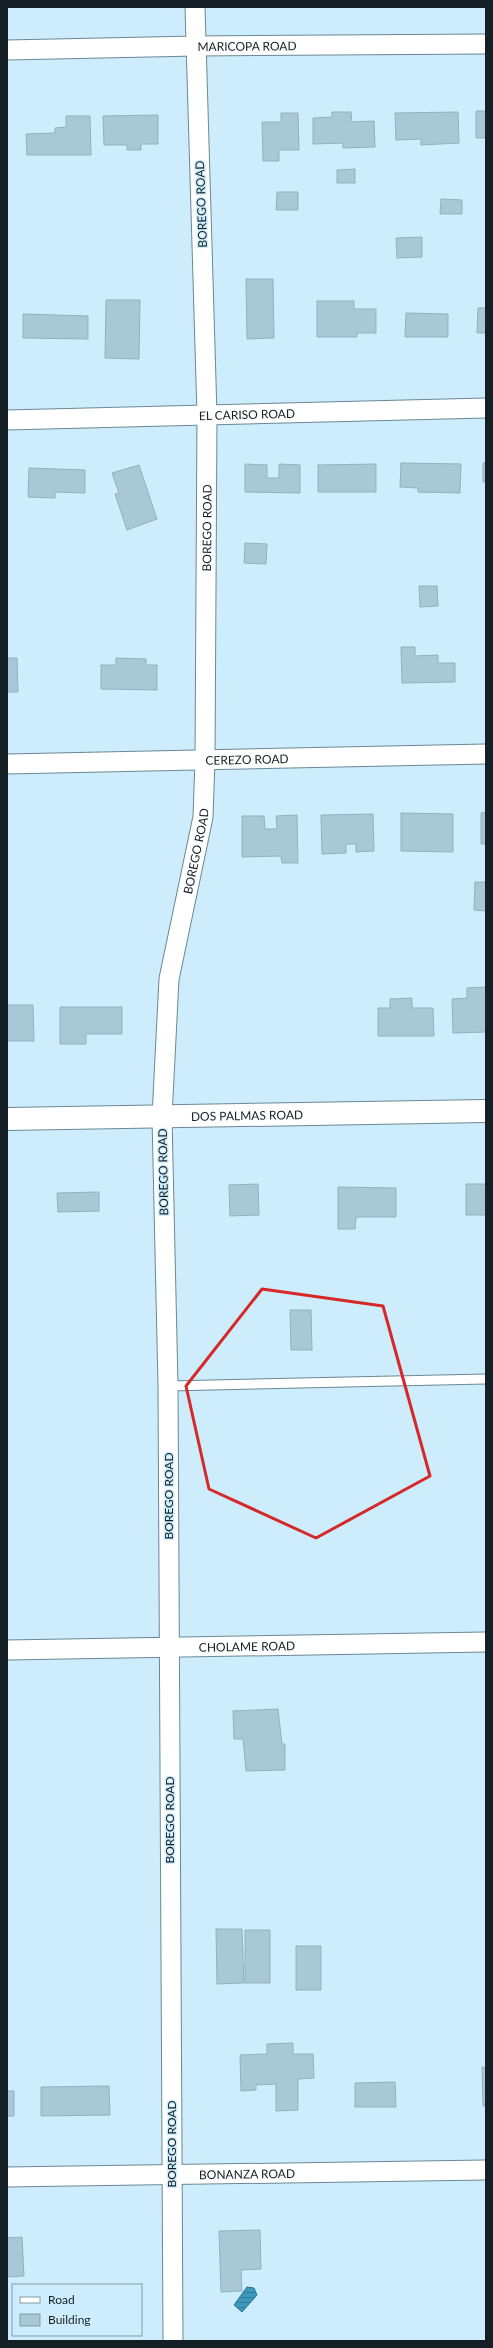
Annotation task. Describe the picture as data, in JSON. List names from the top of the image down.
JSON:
{
  "streets": {
    "street": [
      "MARICOPA ROAD",
      "BOREGO ROAD",
      "EL CARISO ROAD",
      "CEREZO ROAD",
      "DOS PALMAS ROAD",
      "CHOLAME ROAD",
      "BONANZA ROAD"
    ]
  },
  "crossings": [
    ["MARICOPA ROAD", "BOREGO ROAD"],
    ["BOREGO ROAD", "EL CARISO ROAD"],
    ["BOREGO ROAD", "CEREZO ROAD"],
    ["BOREGO ROAD", "DOS PALMAS ROAD"],
    ["BOREGO ROAD", "CHOLAME ROAD"],
    ["BOREGO ROAD", "BONANZA ROAD"]
  ],
  "legend": ["Road", "Building"]
}
